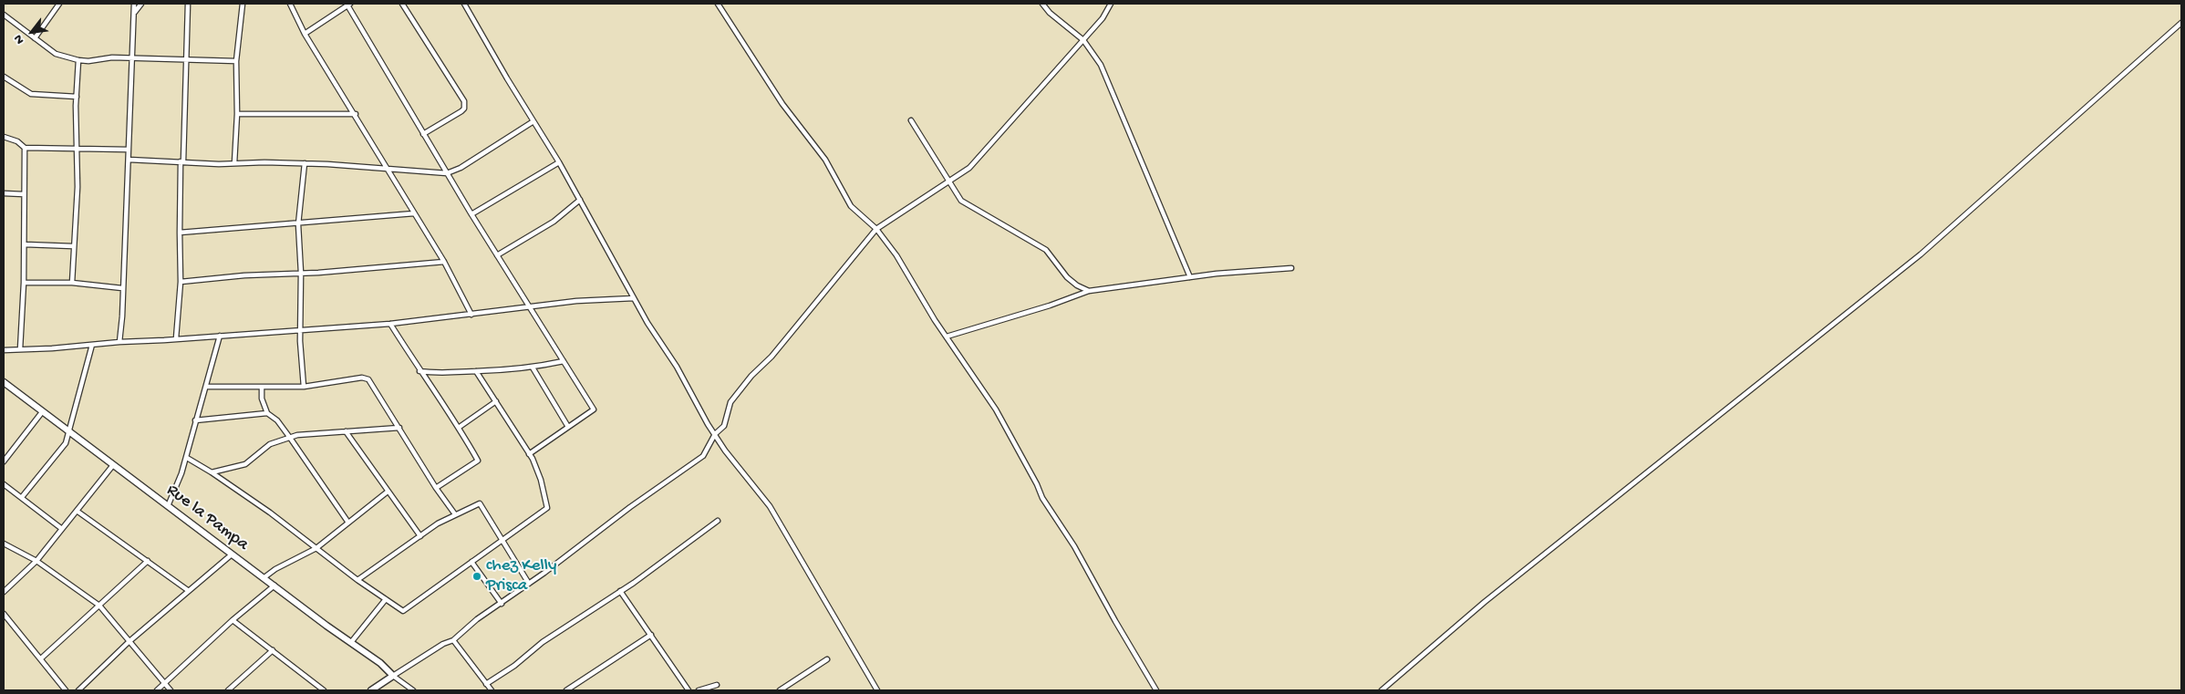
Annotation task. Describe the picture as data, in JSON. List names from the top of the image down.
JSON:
{
  "streets": {
    "street": ["Rue la Pampa"]
  },
  "places": ["chez Kelly Prisca"],
  "north": "bottom left"
}
